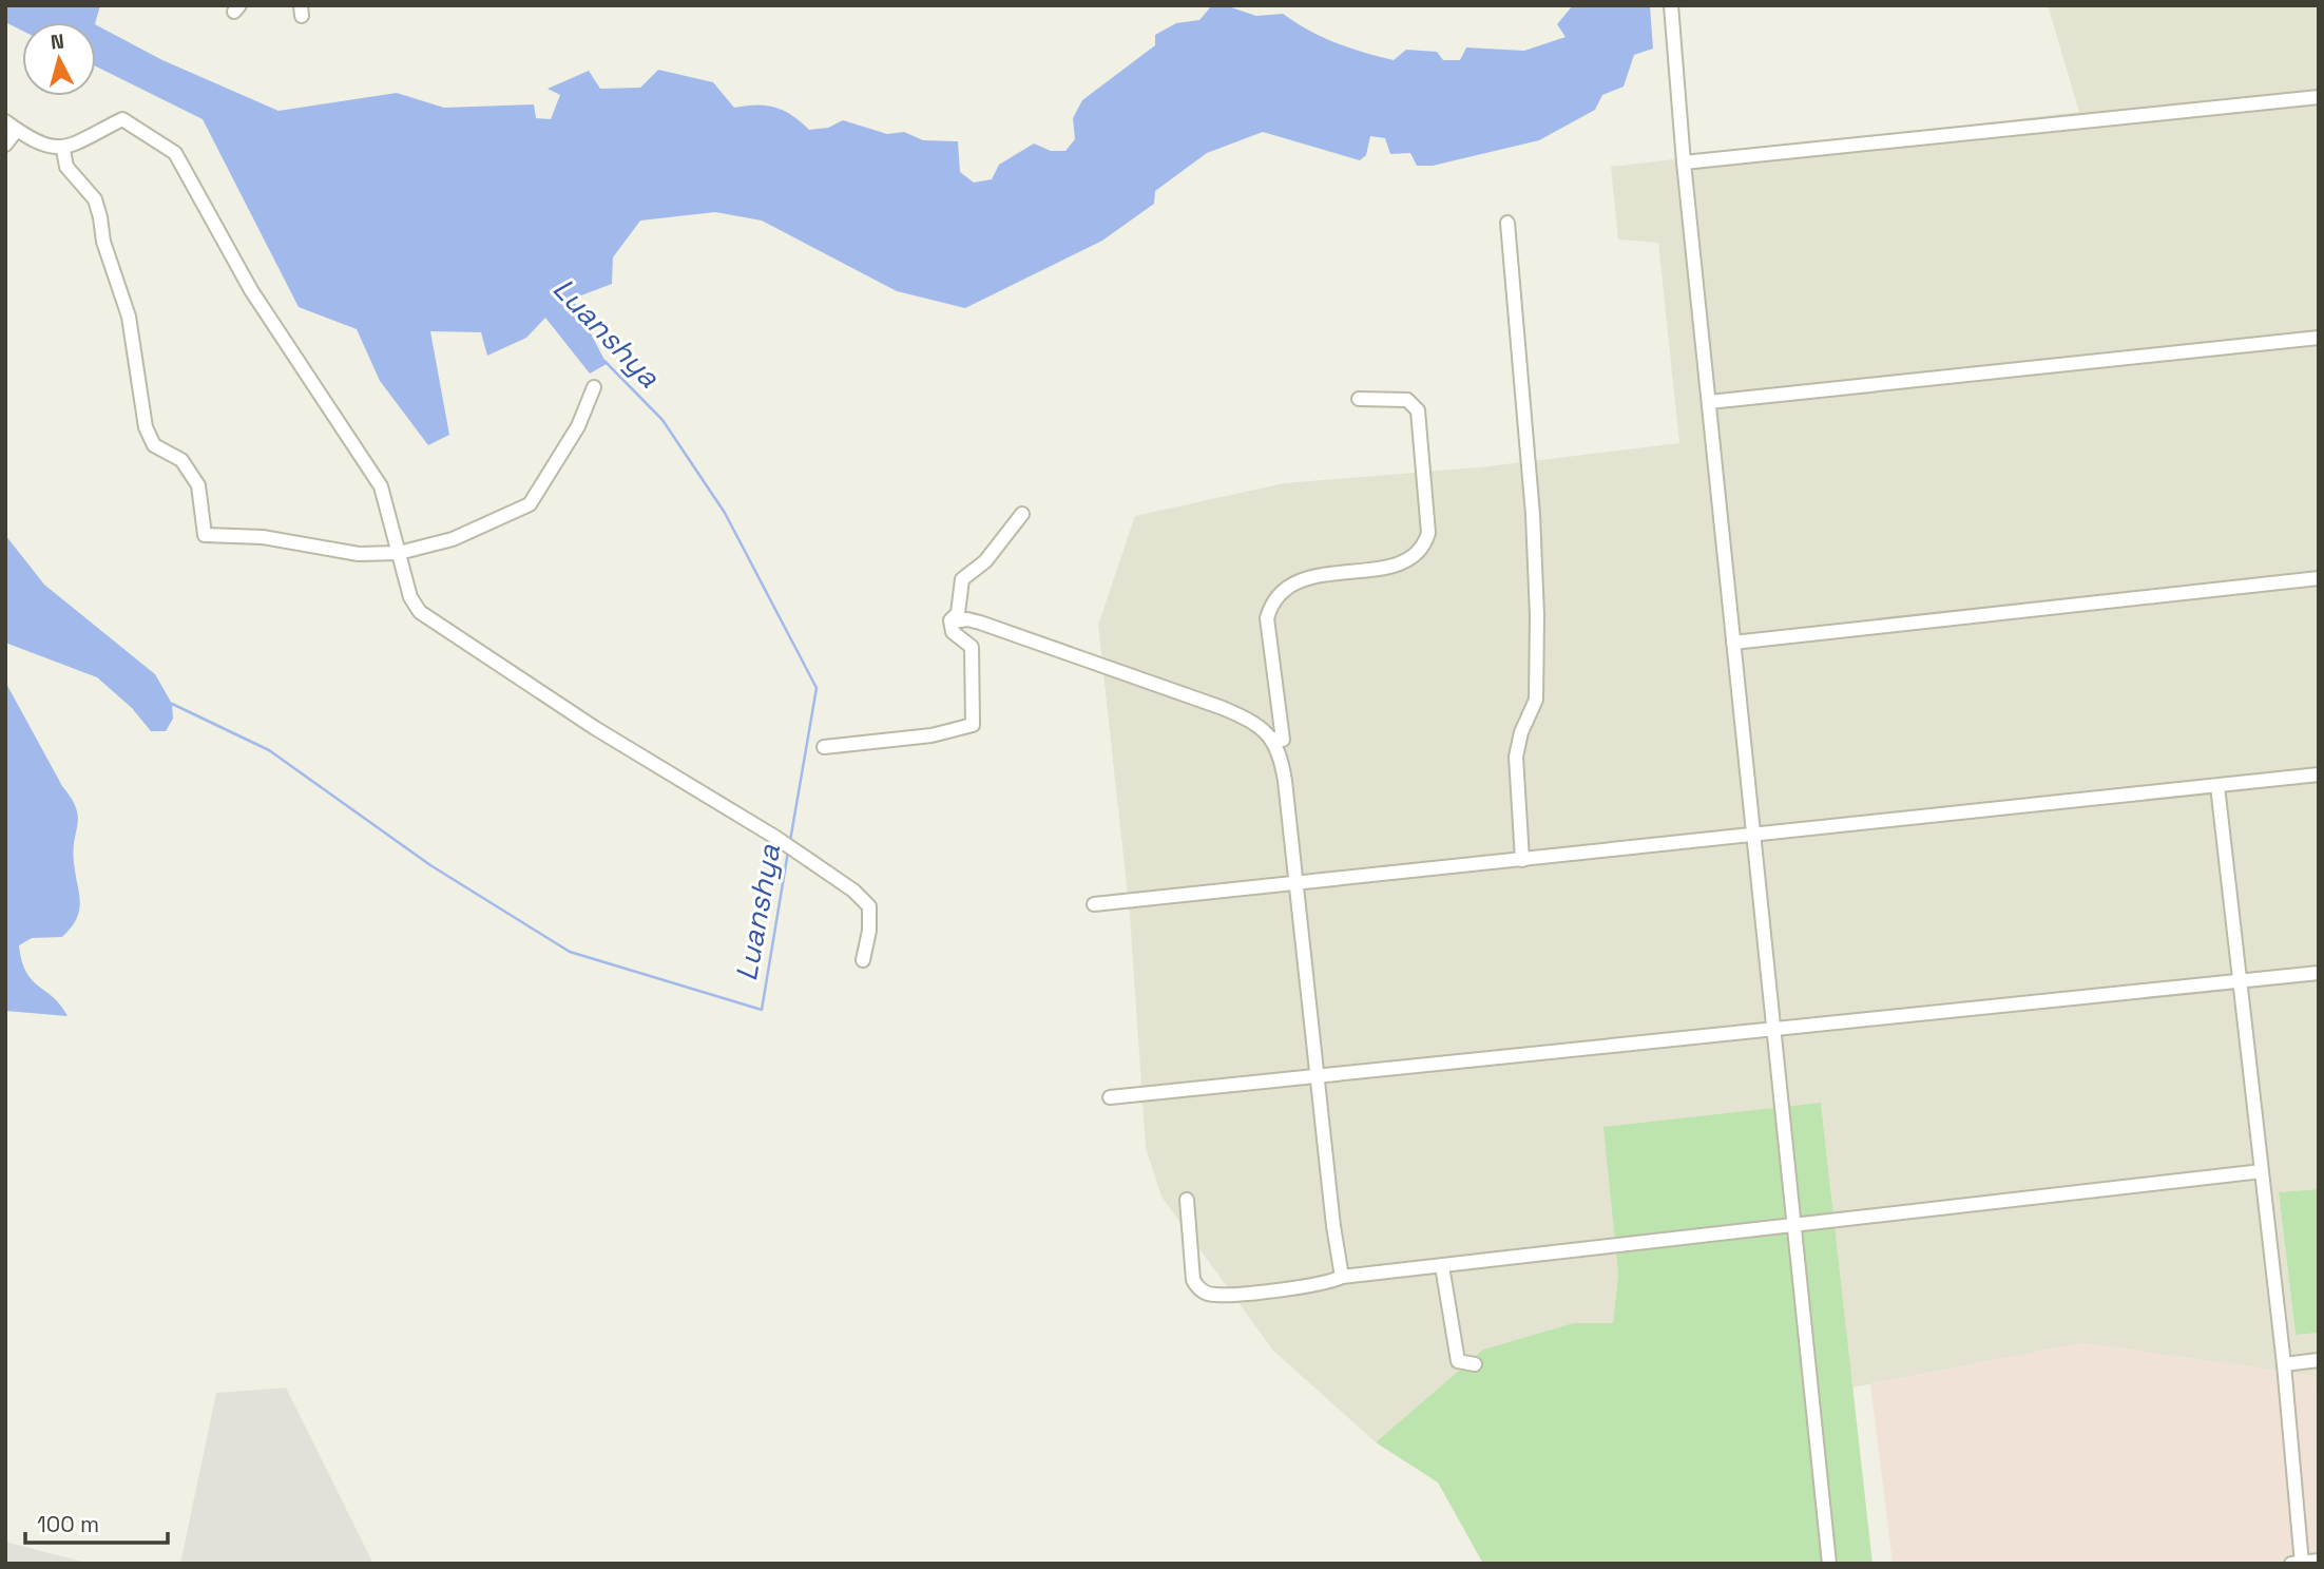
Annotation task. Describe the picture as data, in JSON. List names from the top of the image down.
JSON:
{
  "water": ["Luanshya"],
  "scale_bar": "100 m",
  "north": "top"
}
